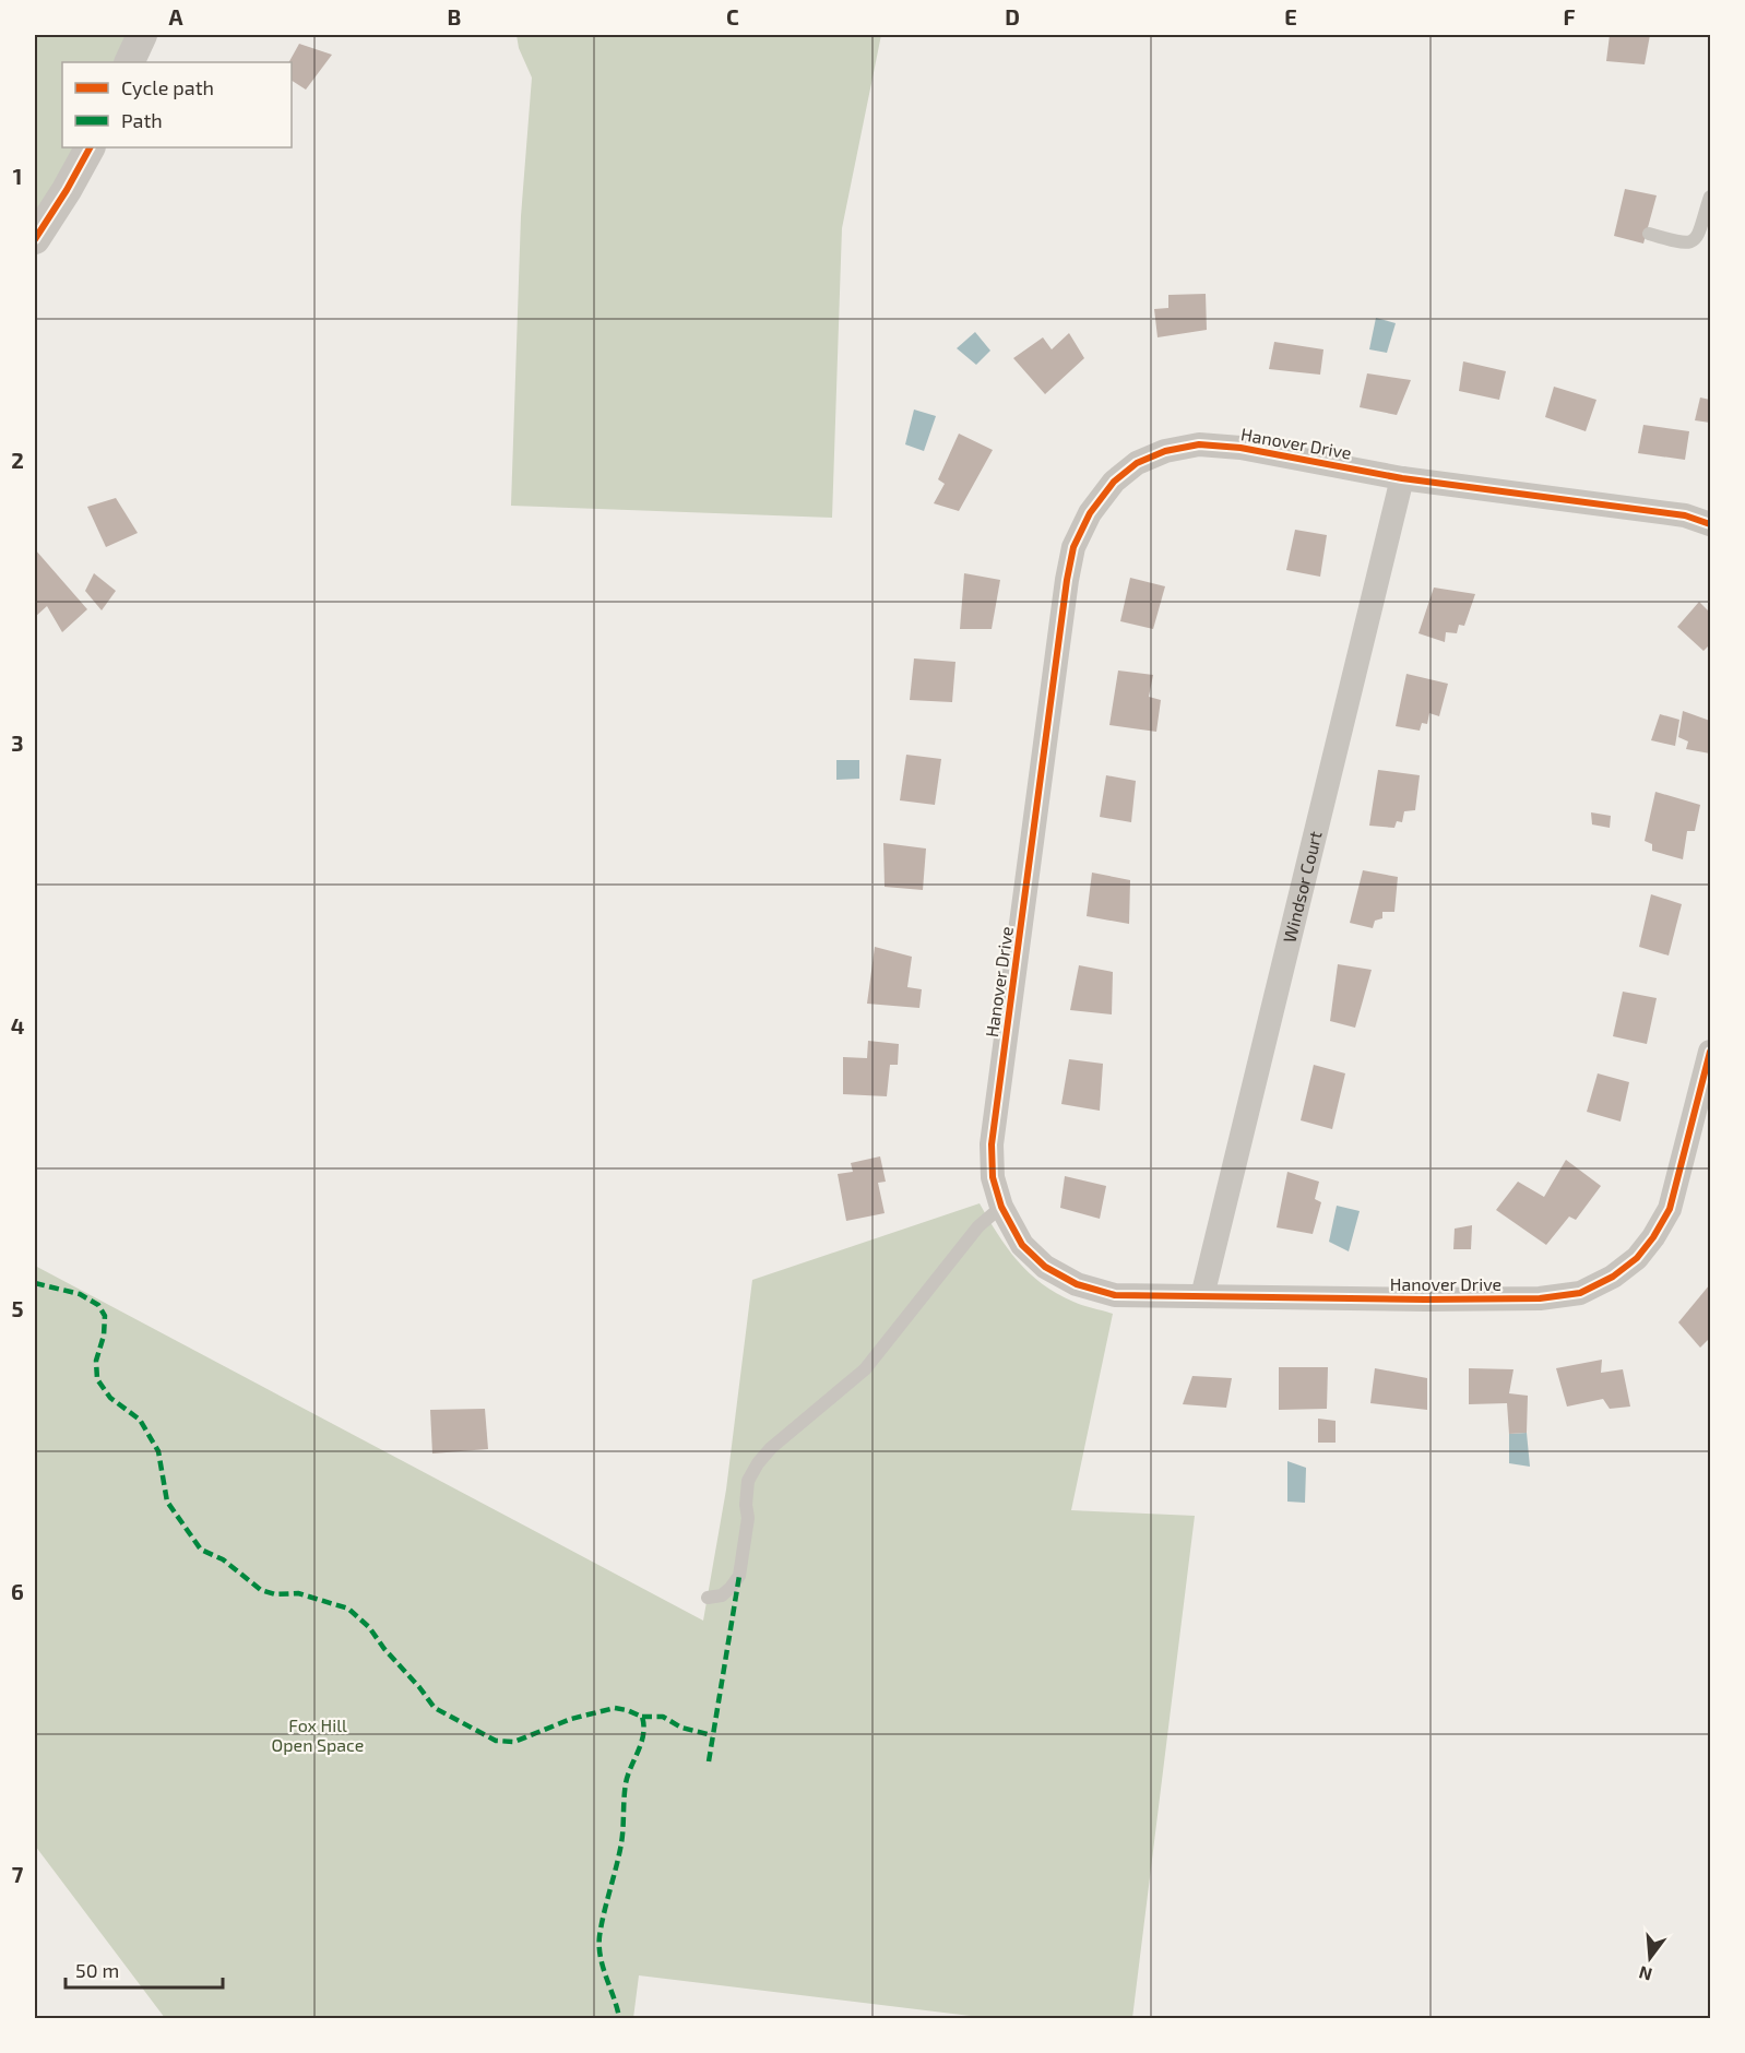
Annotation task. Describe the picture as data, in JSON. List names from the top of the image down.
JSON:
{
  "streets": {
    "street": ["Hanover Drive", "Windsor Court"]
  },
  "crossings": [
    ["Hanover Drive", "Windsor Court"]
  ],
  "parks": ["Fox Hill Open Space"],
  "legend": ["Cycle path", "Path"],
  "scale_bar": "50 m",
  "north": "bottom",
  "grid": {
    "columns": [
      "A",
      "B",
      "C",
      "D",
      "E",
      "F"
    ],
    "rows": [
      "1",
      "2",
      "3",
      "4",
      "5",
      "6",
      "7"
    ]
  }
}
